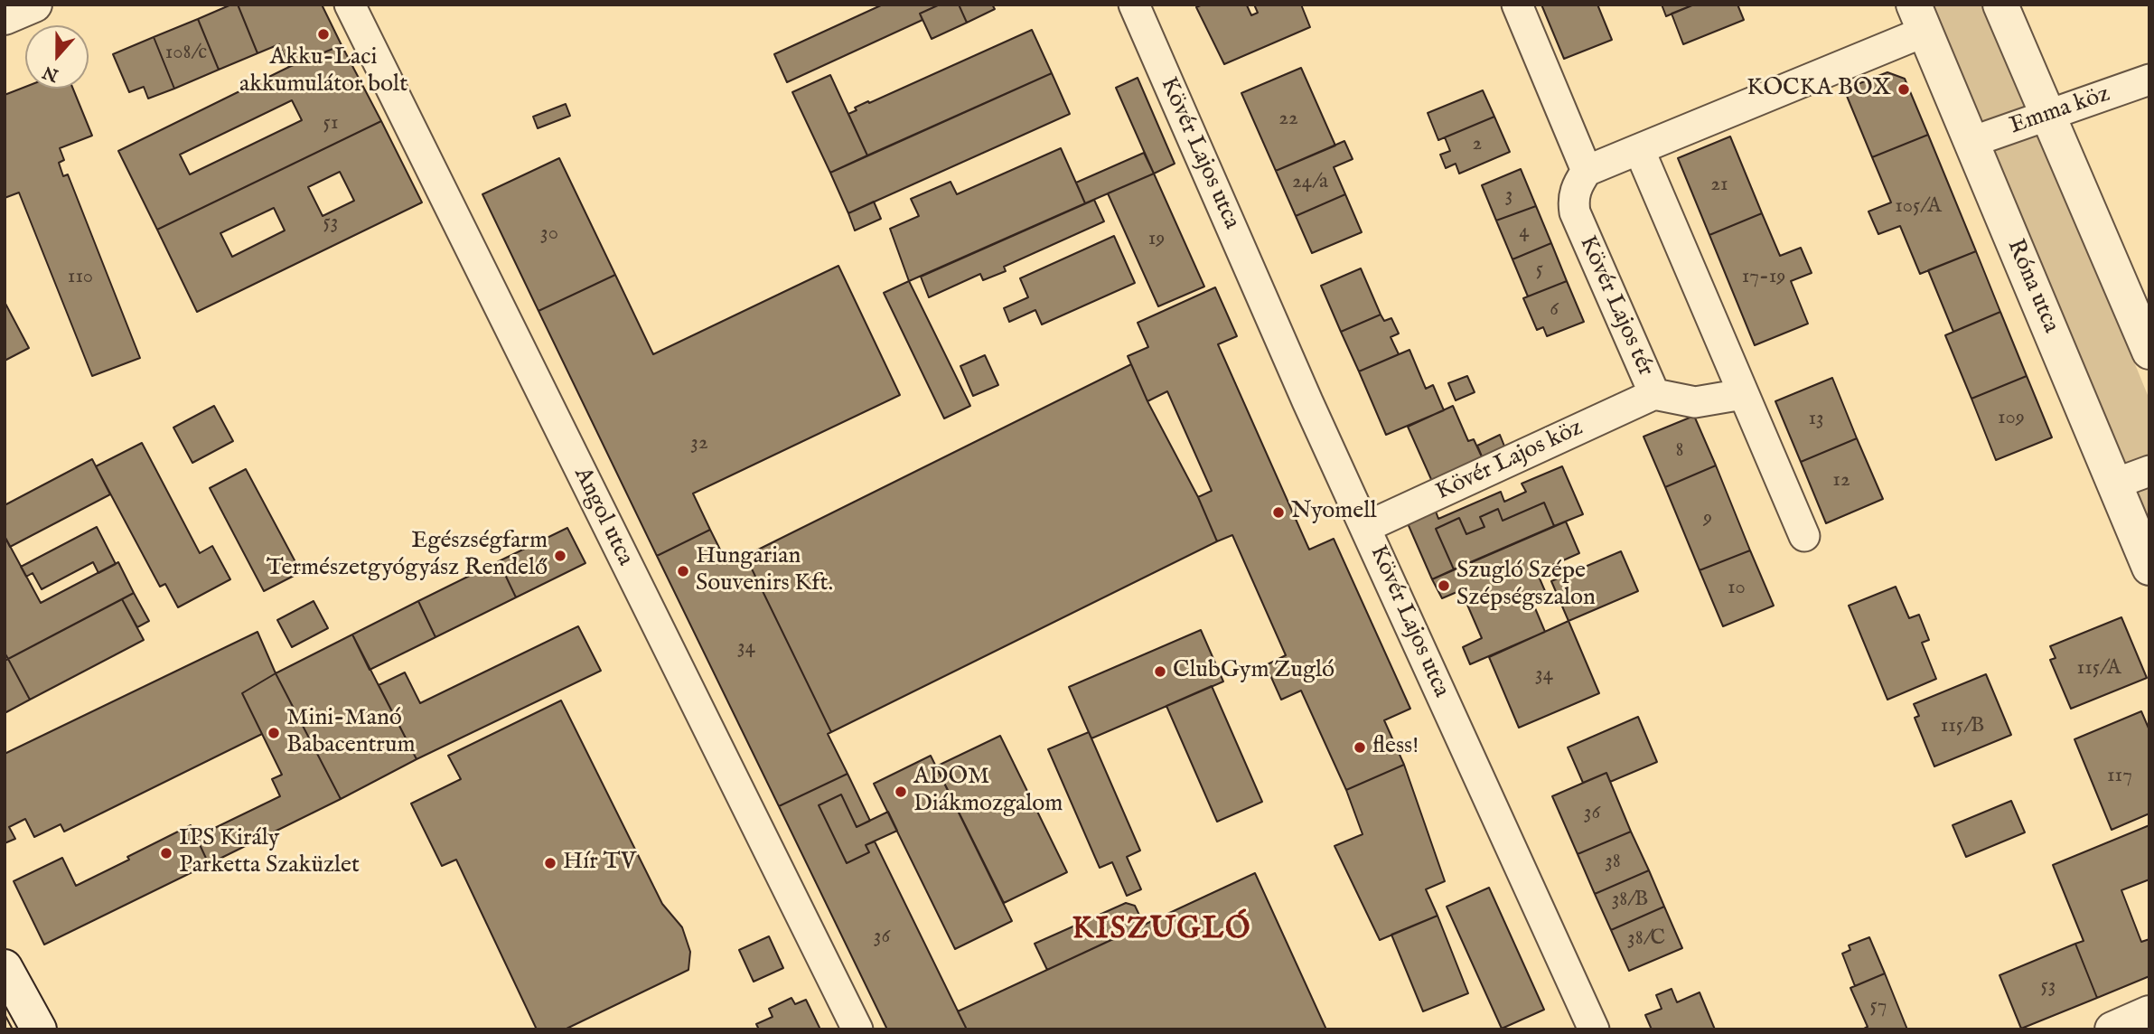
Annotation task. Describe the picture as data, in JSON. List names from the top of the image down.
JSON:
{
  "streets": {
    "street": [
      "Emma köz",
      "Kövér Lajos utca",
      "Róna utca",
      "Kövér Lajos tér",
      "Kövér Lajos köz",
      "Angol utca"
    ]
  },
  "crossings": [
    ["Emma köz", "Róna utca"],
    ["Kövér Lajos utca", "Kövér Lajos köz"],
    ["Kövér Lajos tér", "Kövér Lajos köz"]
  ],
  "districts": ["KISZUGLÓ"],
  "places": [
    "Akku-Laci akkumulátor bolt",
    "KOCKA BOX",
    "Nyomell",
    "Egészségfarm Természetgyógyász Rendelő",
    "Hungarian Souvenirs Kft.",
    "Szugló Szépe Szépségszalon",
    "ClubGym Zugló",
    "Mini-Manó Babacentrum",
    "fless!",
    "ADOM Diákmozgalom",
    "IPS Király Parketta Szaküzlet",
    "Hír TV"
  ],
  "house_numbers": [
    "108/c",
    "22",
    "51",
    "2",
    "24/a",
    "21",
    "3",
    "105/A",
    "53",
    "4",
    "30",
    "19",
    "5",
    "110",
    "17-19",
    "6",
    "109",
    "13",
    "32",
    "8",
    "12",
    "9",
    "10",
    "34",
    "115/A",
    "34",
    "115/B",
    "117",
    "36",
    "38",
    "38/B",
    "36",
    "38/C",
    "53",
    "57"
  ],
  "north": "bottom"
}
